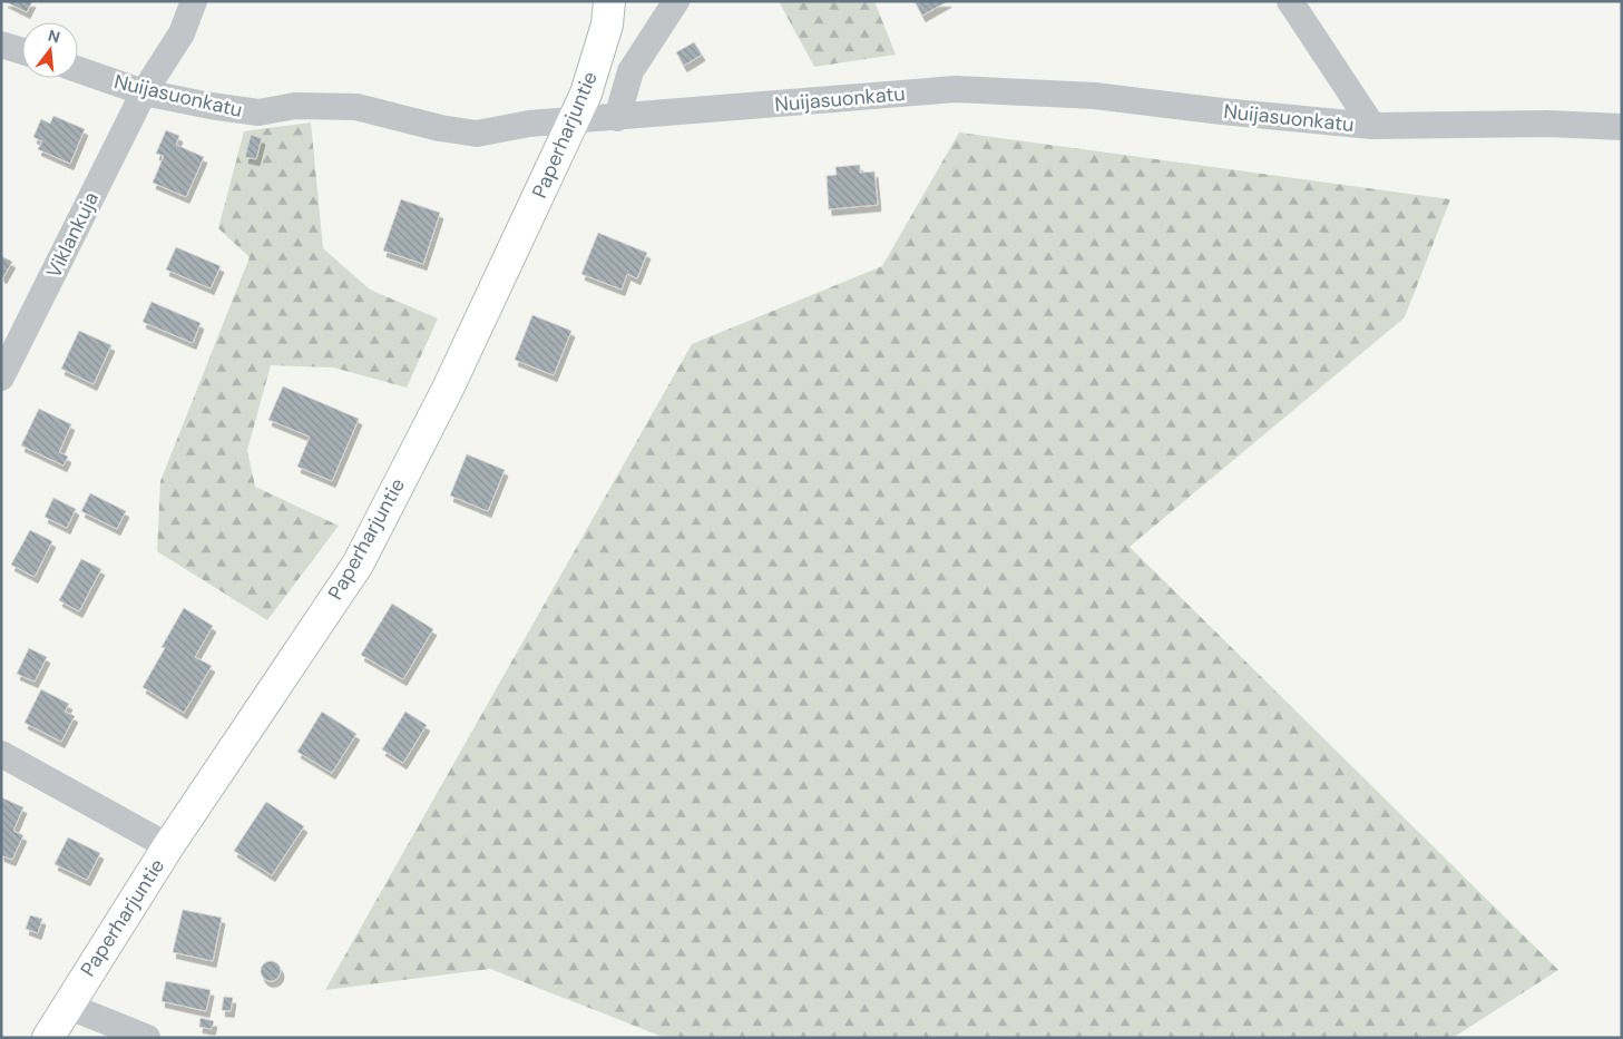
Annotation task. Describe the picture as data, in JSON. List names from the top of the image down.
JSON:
{
  "streets": {
    "street": ["Nuijasuonkatu", "Paperharjuntie", "Viklankuja"]
  },
  "crossings": [
    ["Nuijasuonkatu", "Paperharjuntie"],
    ["Nuijasuonkatu", "Viklankuja"]
  ],
  "north": "top"
}
